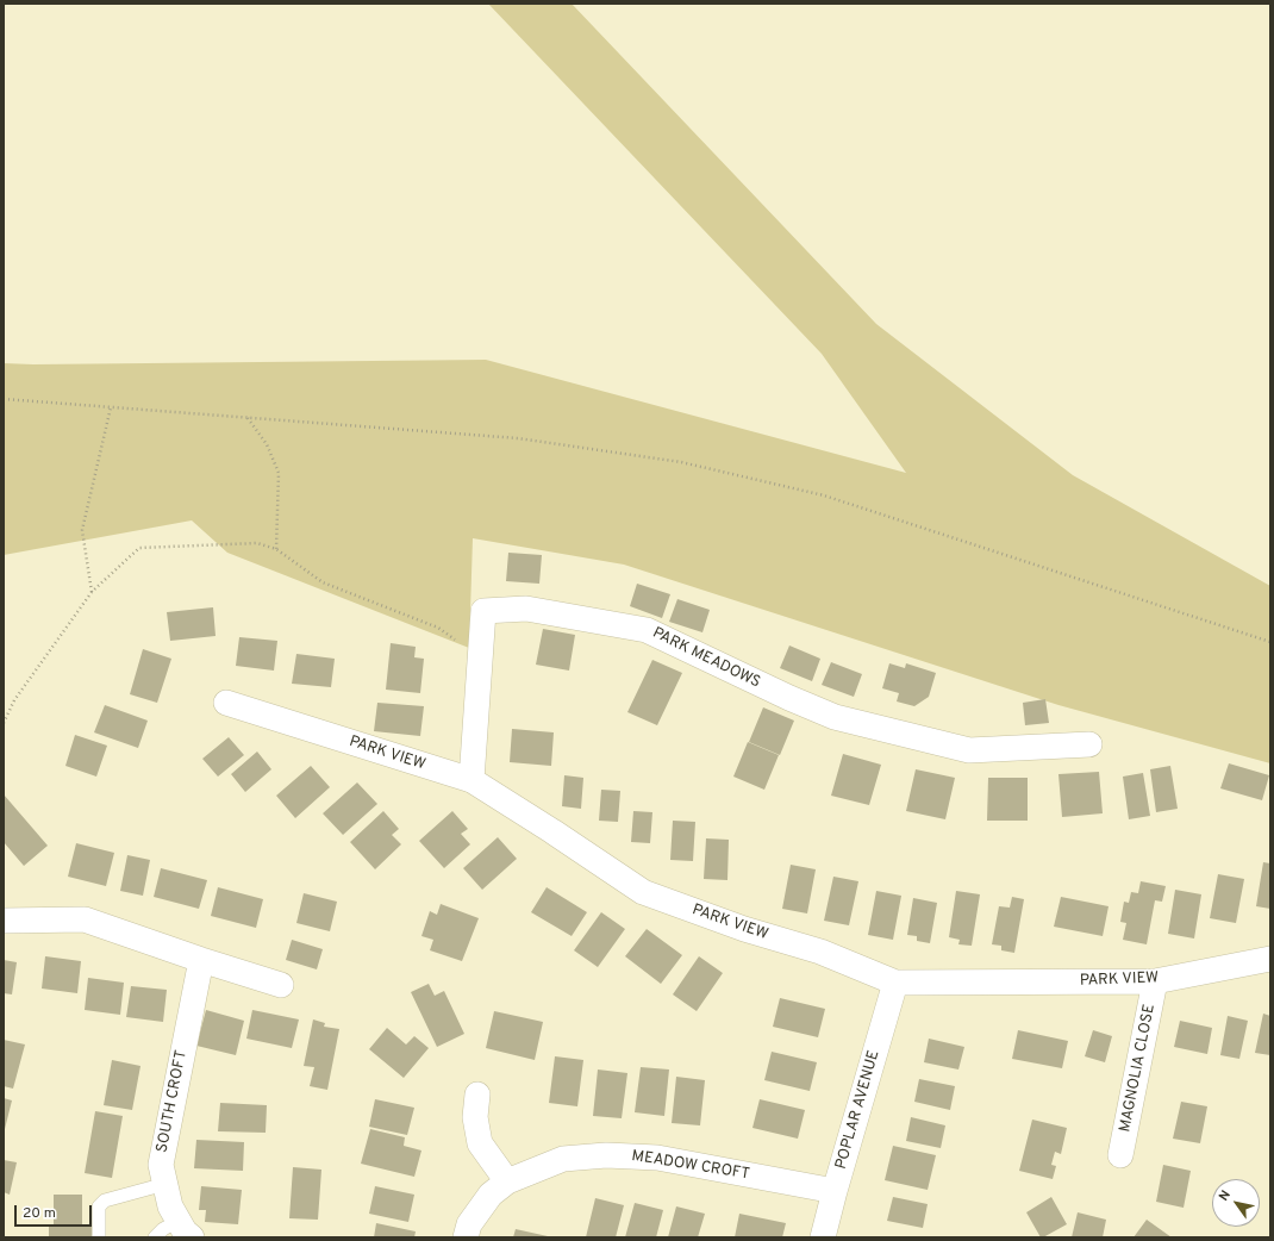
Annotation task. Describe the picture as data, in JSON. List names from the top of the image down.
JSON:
{
  "streets": {
    "street": [
      "PARK MEADOWS",
      "PARK VIEW",
      "MAGNOLIA CLOSE",
      "SOUTH CROFT",
      "POPLAR AVENUE",
      "MEADOW CROFT"
    ]
  },
  "crossings": [
    ["PARK MEADOWS", "PARK VIEW"],
    ["PARK VIEW", "MAGNOLIA CLOSE"],
    ["PARK VIEW", "POPLAR AVENUE"],
    ["POPLAR AVENUE", "MEADOW CROFT"]
  ],
  "scale_bar": "20 m",
  "north": "top left"
}
